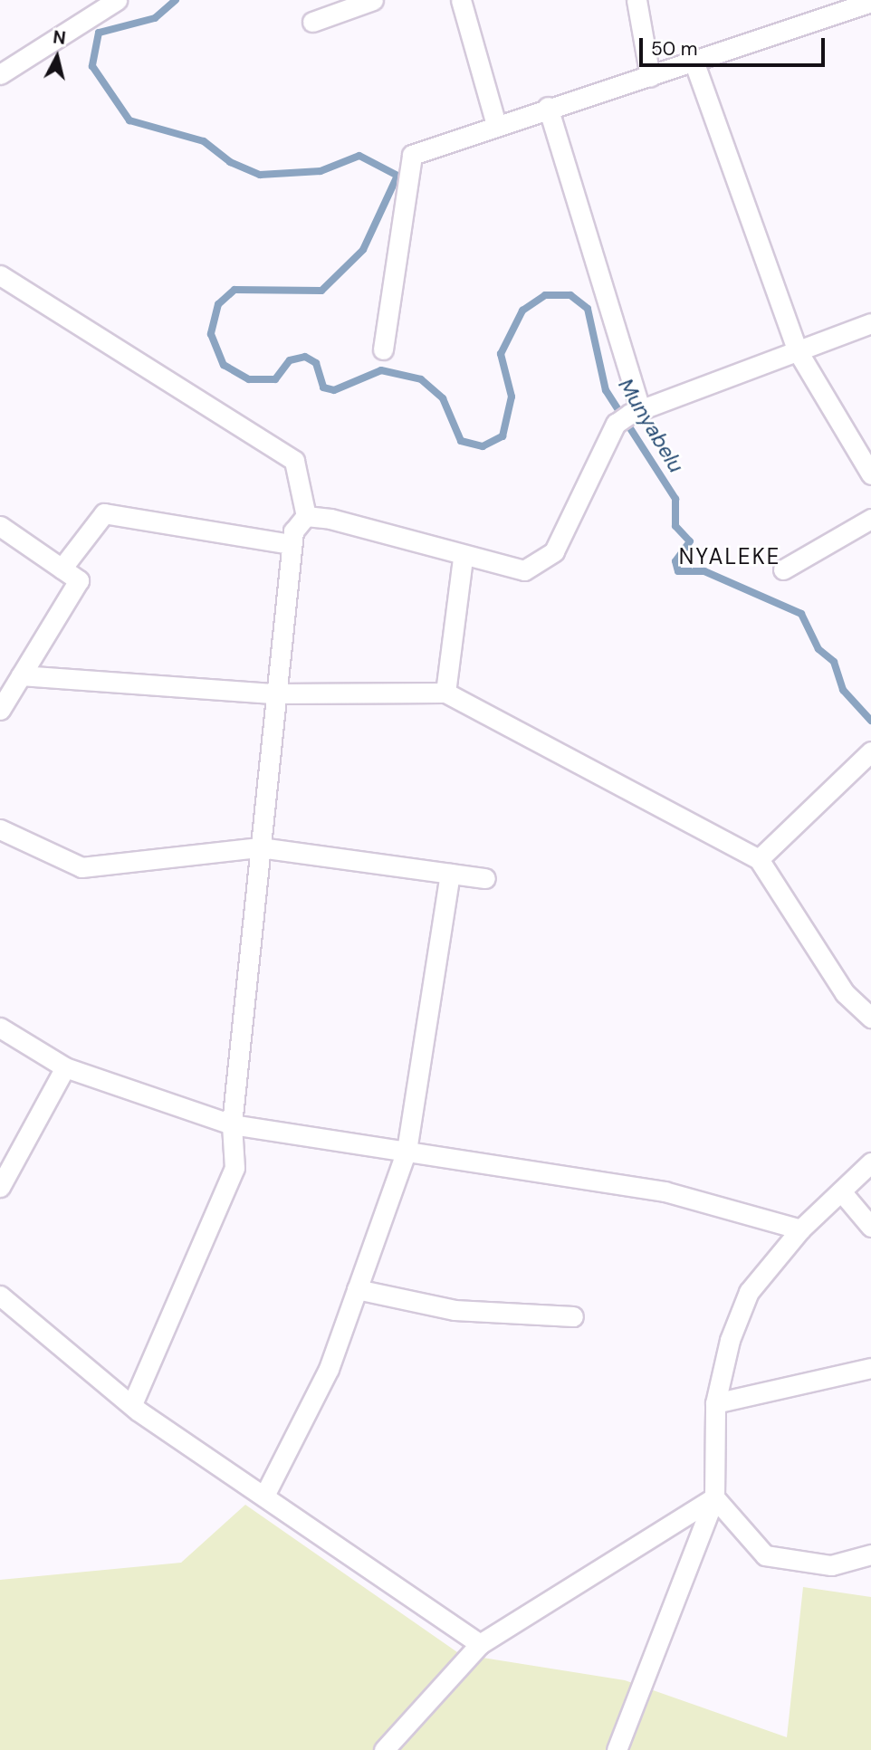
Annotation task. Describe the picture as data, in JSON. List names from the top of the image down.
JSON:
{
  "districts": ["NYALEKE"],
  "water": ["Munyabelu"],
  "scale_bar": "50 m",
  "north": "top"
}
